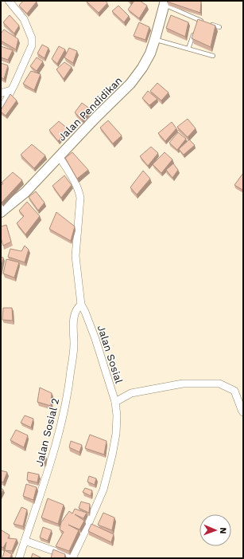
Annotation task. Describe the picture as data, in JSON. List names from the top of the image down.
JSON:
{
  "streets": {
    "street": ["Jalan Pendidikan", "Jalan Sosial", "Jalan Sosial 2"]
  },
  "crossings": [
    ["Jalan Pendidikan", "Jalan Sosial"],
    ["Jalan Sosial", "Jalan Sosial 2"]
  ],
  "north": "right"
}
